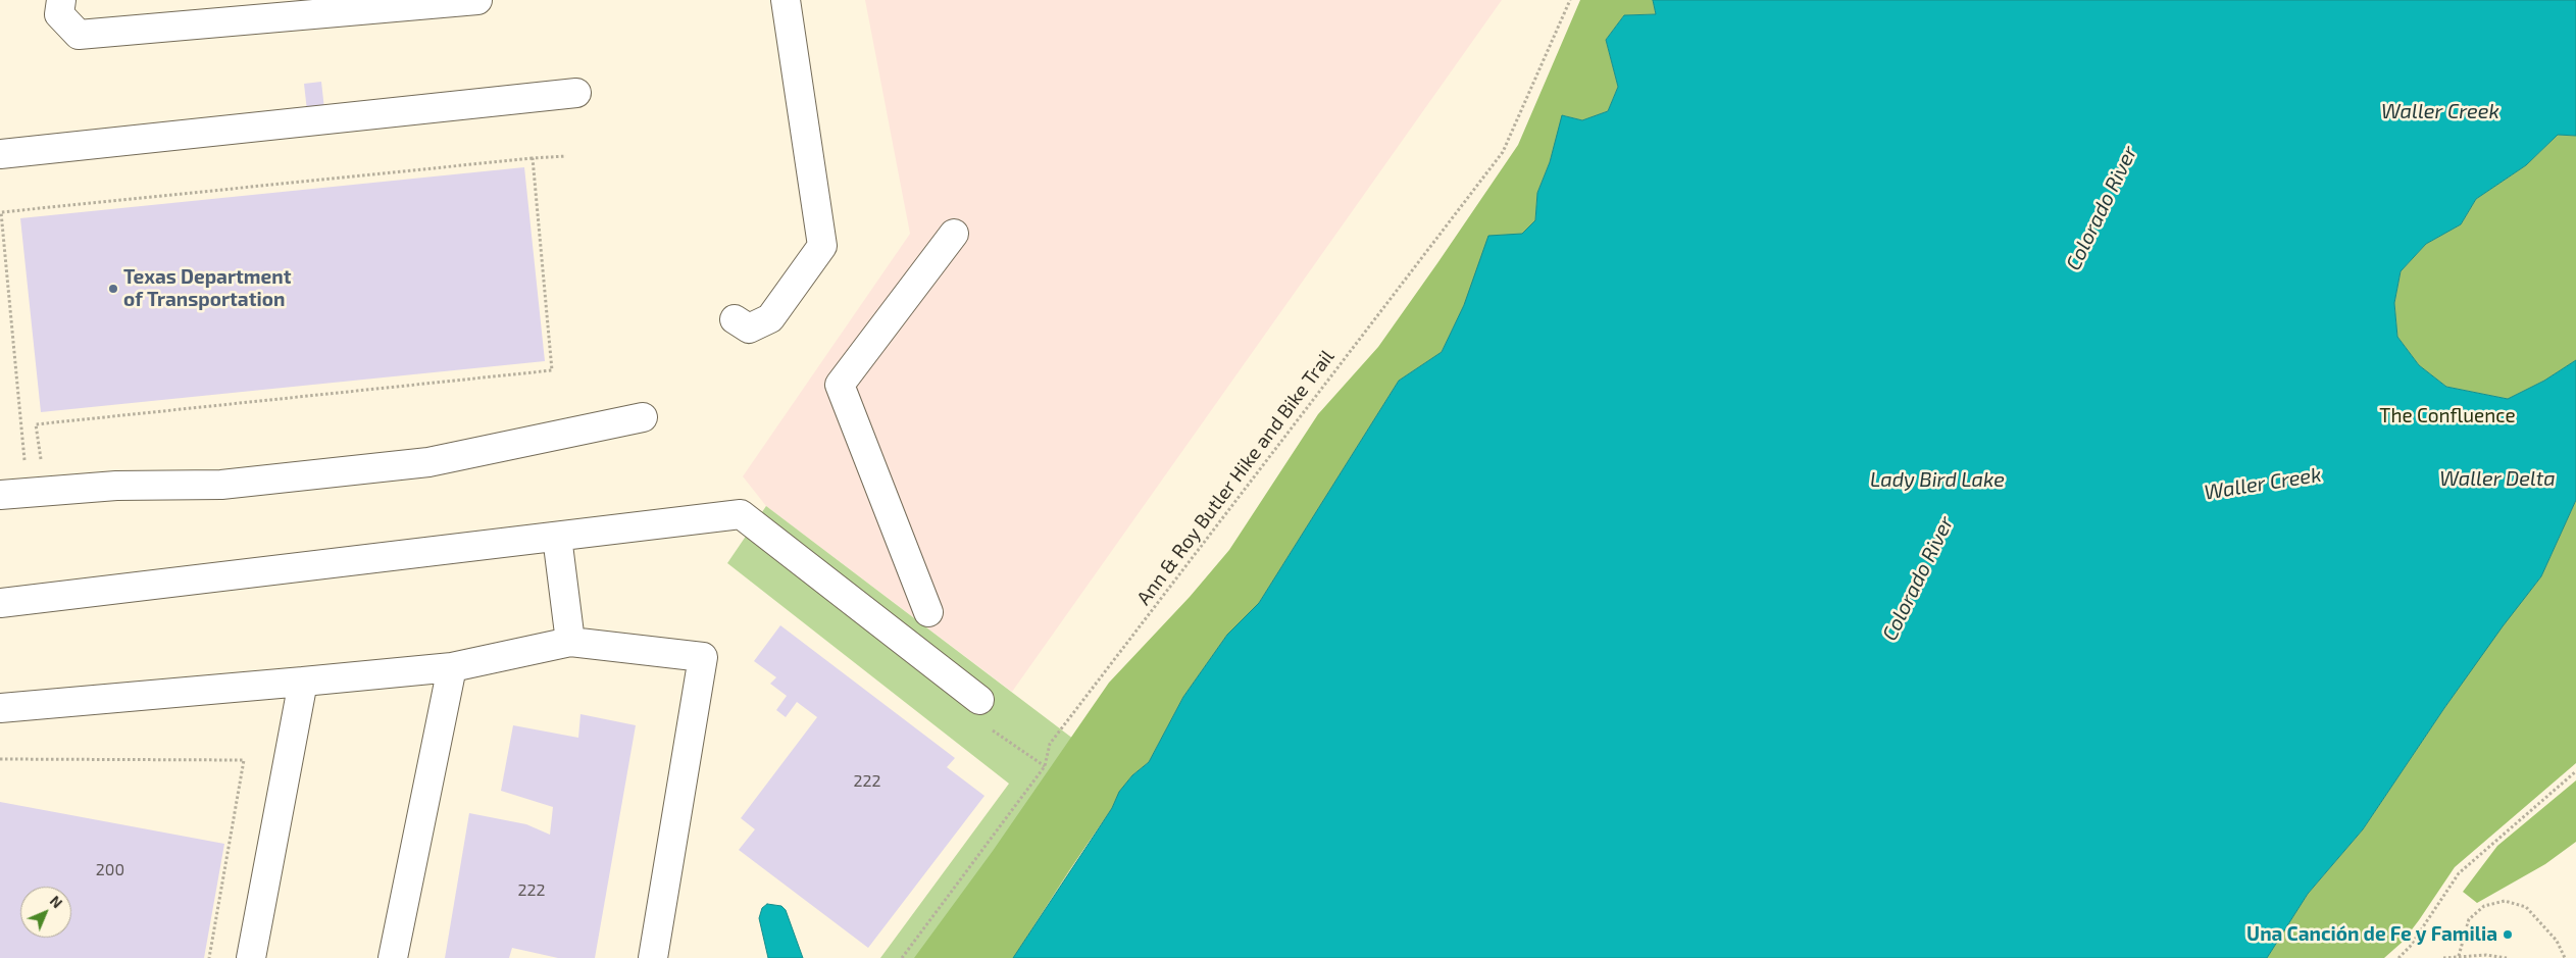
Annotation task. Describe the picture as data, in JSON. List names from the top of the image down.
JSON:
{
  "streets": {
    "path": ["Ann & Roy Butler Hike and Bike Trail"]
  },
  "water": [
    "Waller Creek",
    "Colorado River",
    "Waller Delta",
    "Lady Bird Lake"
  ],
  "parks": ["The Confluence"],
  "places": ["Texas Department of Transportation", "Una Canción de Fe y Familia"],
  "house_numbers": ["222", "200", "222"],
  "north": "top right"
}
